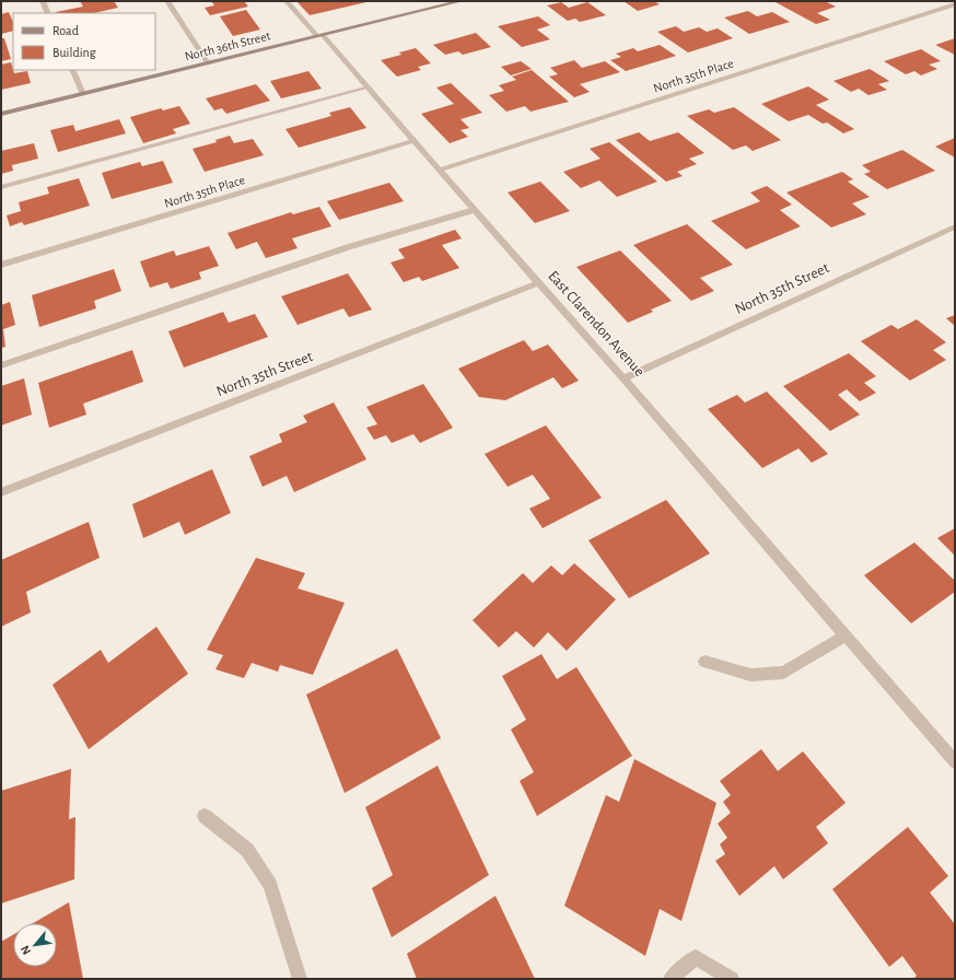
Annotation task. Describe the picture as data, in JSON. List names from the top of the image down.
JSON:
{
  "streets": {
    "main road": ["North 36th Street"],
    "street": ["North 35th Place", "North 35th Street", "East Clarendon Avenue"]
  },
  "crossings": [
    ["North 36th Street", "East Clarendon Avenue"],
    ["North 35th Place", "East Clarendon Avenue"],
    ["North 35th Street", "East Clarendon Avenue"]
  ],
  "legend": ["Road", "Building"],
  "north": "bottom left"
}
